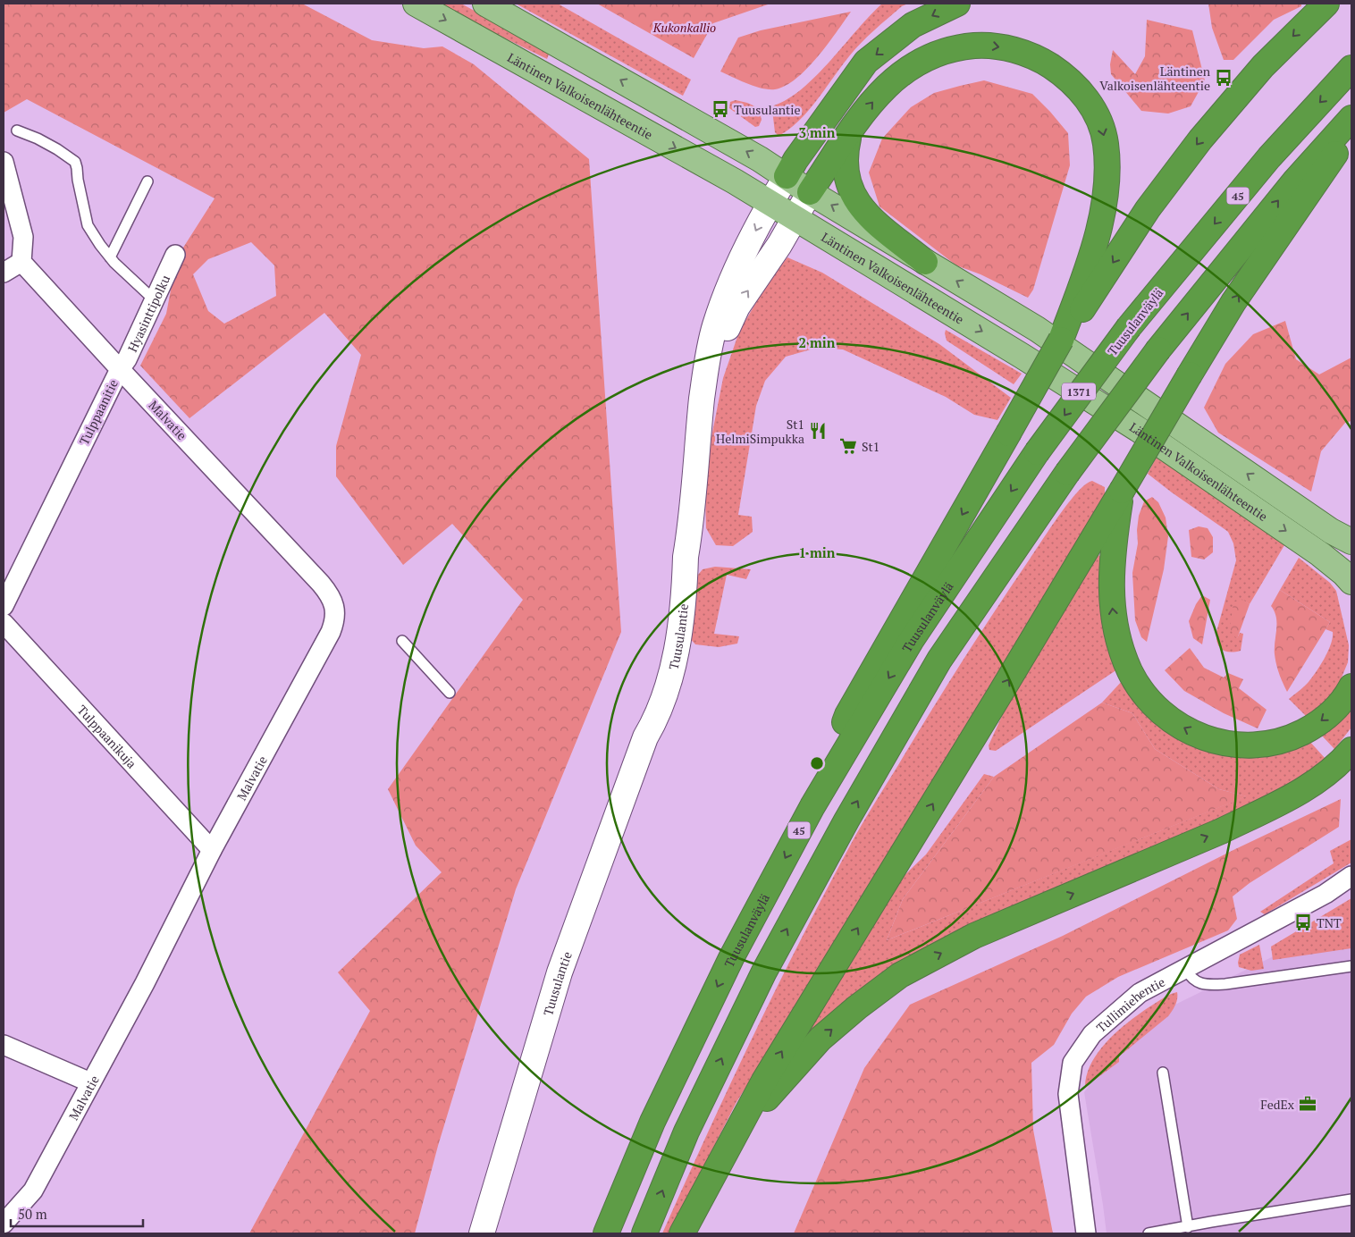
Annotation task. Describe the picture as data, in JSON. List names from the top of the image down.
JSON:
{
  "streets": {
    "highway": ["45", "Tuusulanväylä"],
    "main road": ["Läntinen Valkoisenlähteentie", "1371", "Tuusulantie"],
    "street": [
      "Hyasinttipolku",
      "Tulppaanitie",
      "Malvatie",
      "Tulppaanikuja",
      "Tullimiehentie"
    ]
  },
  "crossings": [
    ["Läntinen Valkoisenlähteentie", "Tuusulantie"],
    ["Hyasinttipolku", "Tulppaanitie"],
    ["Hyasinttipolku", "Malvatie"],
    ["Tulppaanitie", "Malvatie"],
    ["Malvatie", "Tulppaanikuja"]
  ],
  "parks": ["Kukonkallio"],
  "places": {
    "bus stop": ["Läntinen Valkoisenlähteentie", "Tuusulantie", "TNT"],
    "restaurant": ["St1 HelmiSimpukka"],
    "supermarket": ["St1"],
    "office": ["FedEx"]
  },
  "scale_bar": "50 m",
  "rings": ["3 min", "2 min", "1 min"]
}
